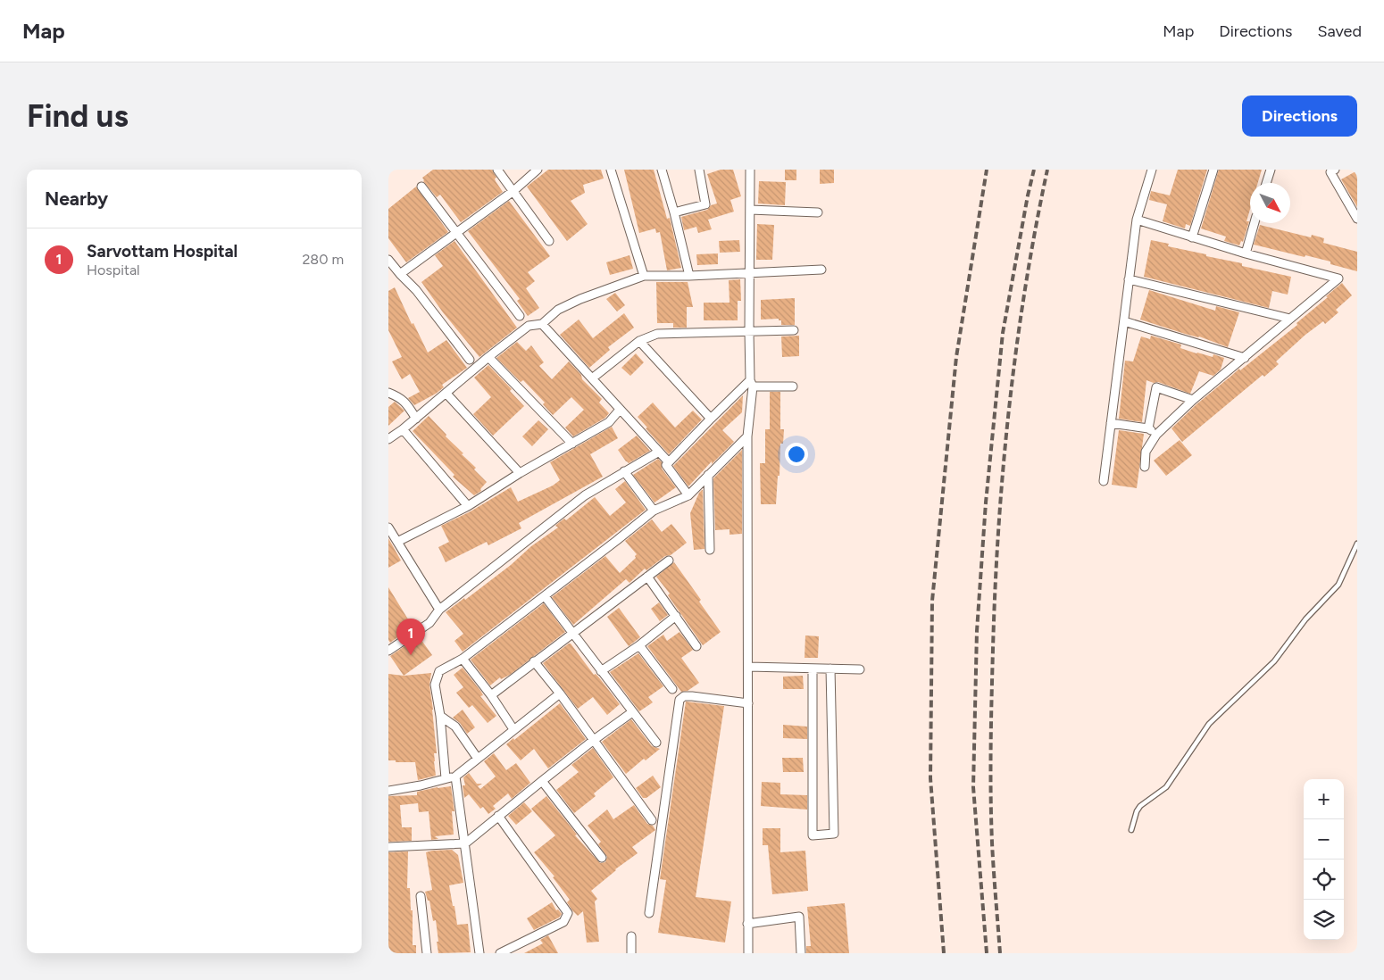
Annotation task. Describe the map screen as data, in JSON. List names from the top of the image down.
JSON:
{
  "north": "bottom right",
  "page": {
    "header": "Map",
    "nav": ["Map", "Directions", "Saved"],
    "buttons": "Directions",
    "title": "Find us",
    "heading": "Nearby",
    "list": [
      {
        "mark": "1",
        "name": "Sarvottam Hospital",
        "note": "Hospital",
        "value": "280 m"
      }
    ],
    "pins": "1",
    "map_buttons": ["+", "−"]
  }
}
